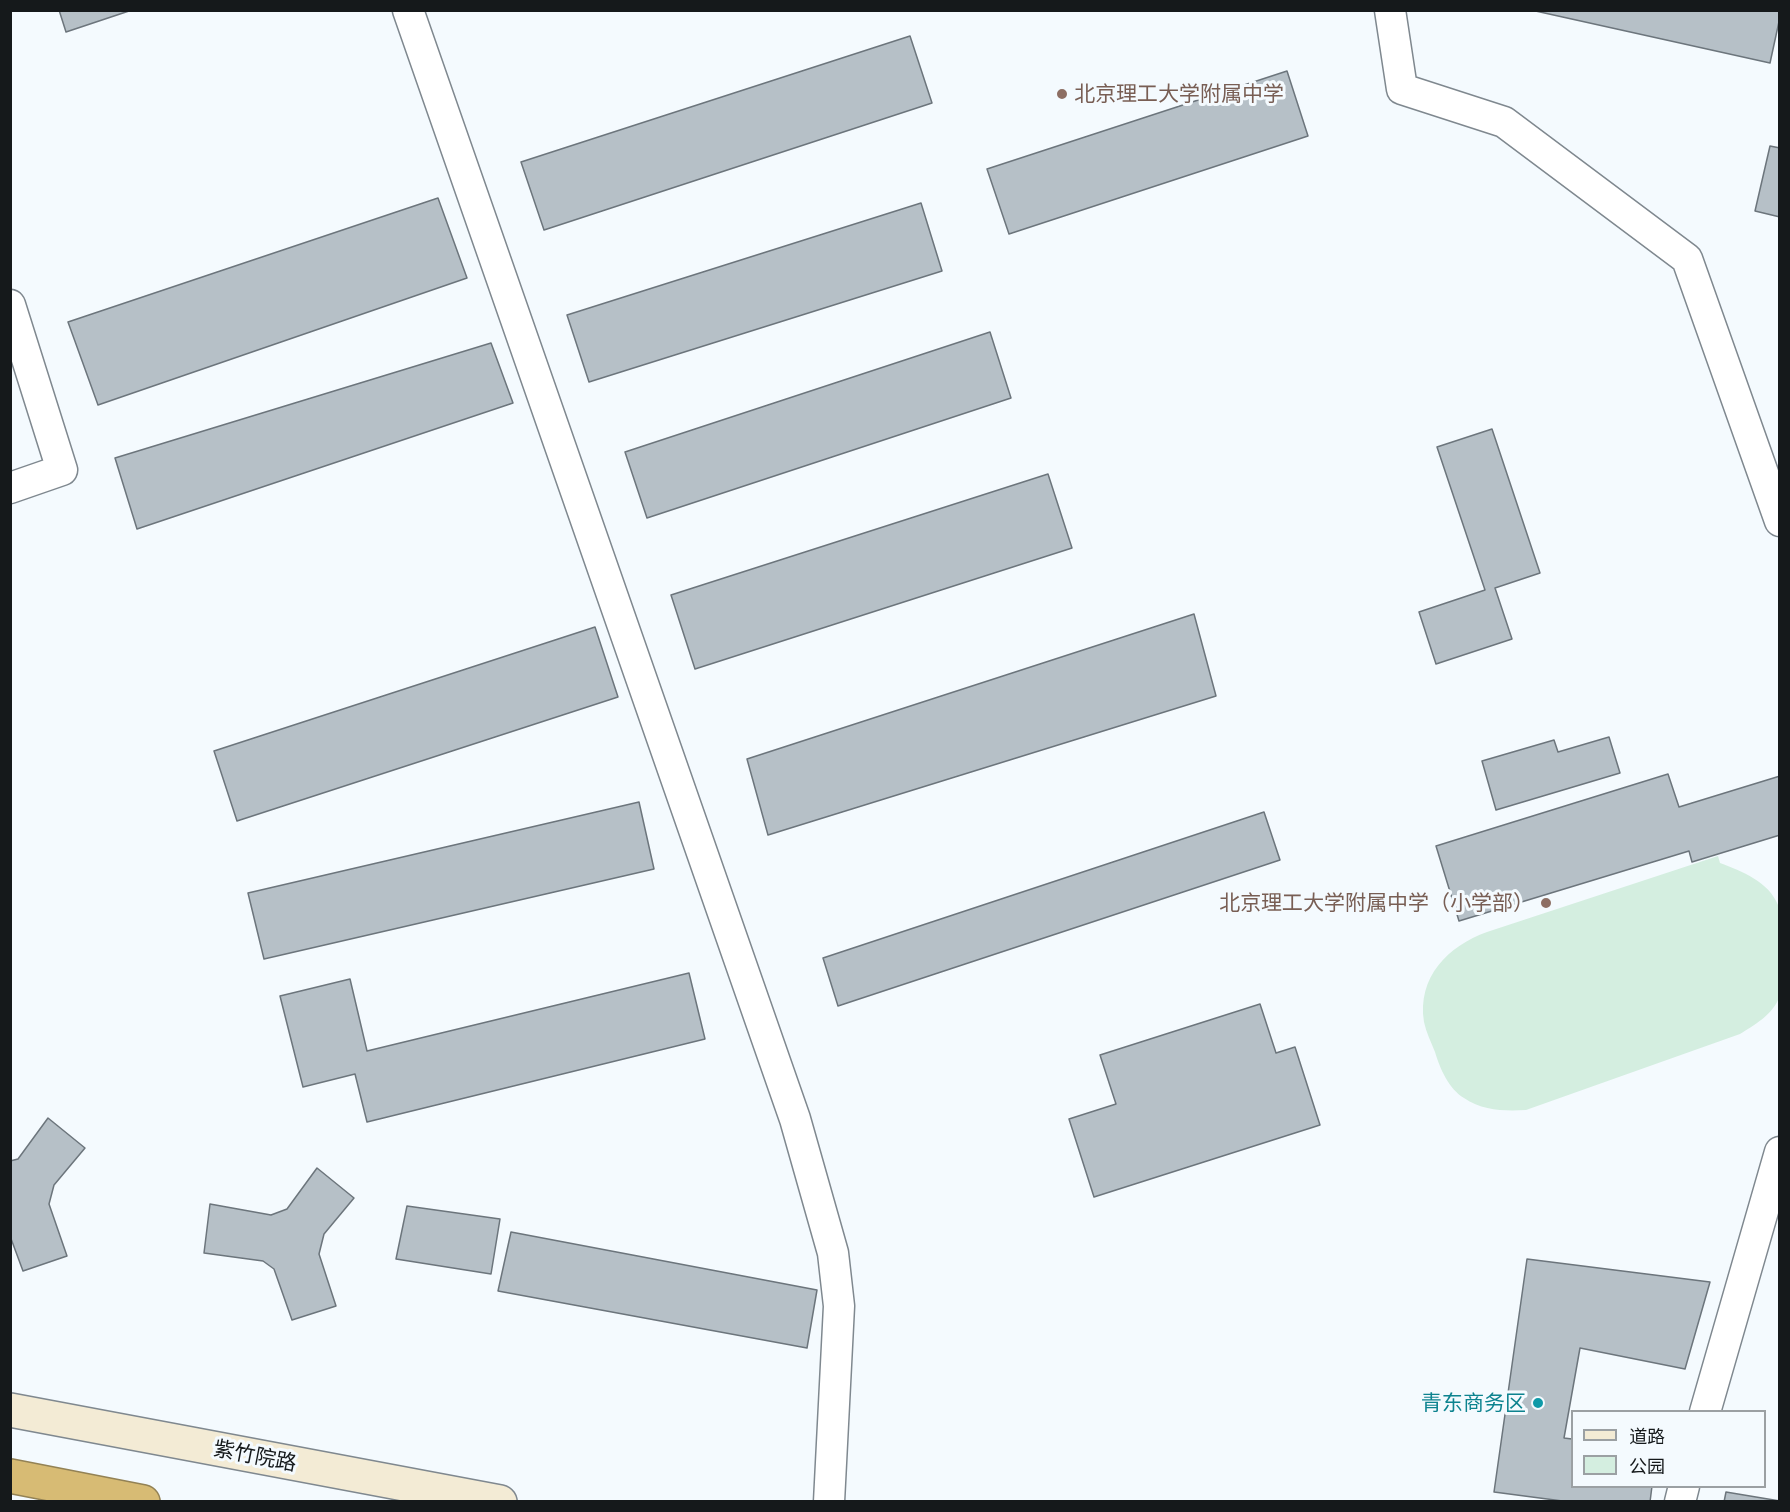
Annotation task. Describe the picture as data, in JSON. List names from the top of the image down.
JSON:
{
  "streets": {
    "street": ["紫竹院路"]
  },
  "places": ["北京理工大学附属中学", "北京理工大学附属中学（小学部）", "青东商务区"],
  "legend": ["道路", "公园"]
}
